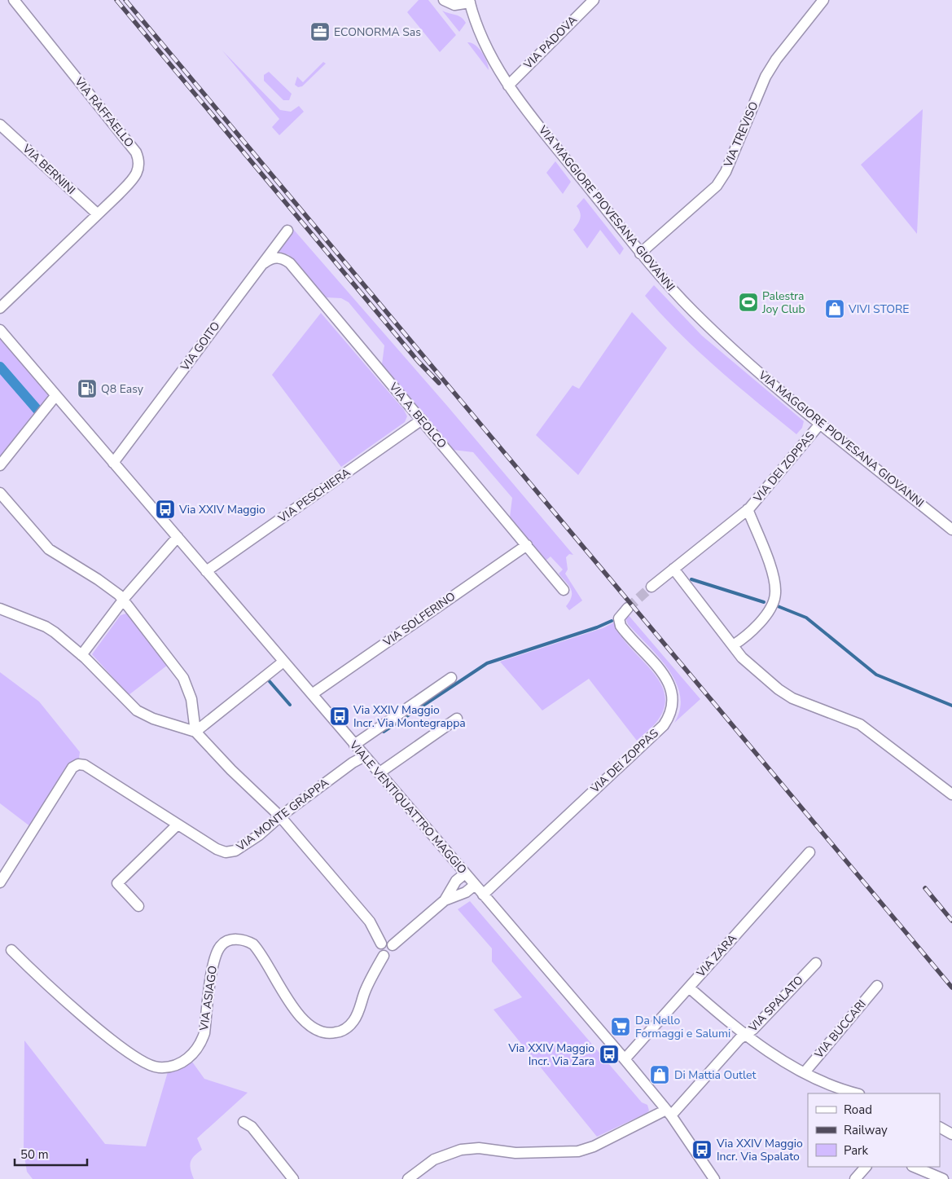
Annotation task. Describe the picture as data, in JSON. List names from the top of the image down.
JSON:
{
  "streets": {
    "street": [
      "VIA PADOVA",
      "VIA RAFFAELLO",
      "VIA TREVISO",
      "VIA BERNINI",
      "VIA MAGGIORE PIOVESANA GIOVANNI",
      "VIA GOITO",
      "VIA A. BEOLCO",
      "VIA DEI ZOPPAS",
      "VIA PESCHIERA",
      "VIA SOLFERINO",
      "VIALE VENTIQUATTRO MAGGIO",
      "VIA MONTE GRAPPA",
      "VIA ZARA",
      "VIA ASIAGO",
      "VIA SPALATO",
      "VIA BUCCARI"
    ]
  },
  "crossings": [
    ["VIA PADOVA", "VIA MAGGIORE PIOVESANA GIOVANNI"],
    ["VIA RAFFAELLO", "VIA BERNINI"],
    ["VIA TREVISO", "VIA MAGGIORE PIOVESANA GIOVANNI"],
    ["VIA MAGGIORE PIOVESANA GIOVANNI", "VIA DEI ZOPPAS"],
    ["VIA GOITO", "VIA A. BEOLCO"],
    ["VIA GOITO", "VIALE VENTIQUATTRO MAGGIO"],
    ["VIA A. BEOLCO", "VIA PESCHIERA"],
    ["VIA A. BEOLCO", "VIA SOLFERINO"],
    ["VIA DEI ZOPPAS", "VIALE VENTIQUATTRO MAGGIO"],
    ["VIA PESCHIERA", "VIALE VENTIQUATTRO MAGGIO"],
    ["VIA SOLFERINO", "VIALE VENTIQUATTRO MAGGIO"],
    ["VIALE VENTIQUATTRO MAGGIO", "VIA MONTE GRAPPA"],
    ["VIALE VENTIQUATTRO MAGGIO", "VIA ZARA"],
    ["VIALE VENTIQUATTRO MAGGIO", "VIA SPALATO"]
  ],
  "places": {
    "office": ["ECONORMA Sas"],
    "sports": ["Palestra Joy Club"],
    "shop": ["VIVI STORE", "Di Mattia Outlet"],
    "fuel station": ["Q8 Easy"],
    "bus stop": [
      "Via XXIV Maggio",
      "Via XXIV Maggio Incr. Via Montegrappa",
      "Via XXIV Maggio Incr. Via Zara",
      "Via XXIV Maggio Incr. Via Spalato"
    ],
    "supermarket": ["Da Nello Formaggi e Salumi"]
  },
  "legend": ["Road", "Railway", "Park"],
  "scale_bar": "50 m"
}
